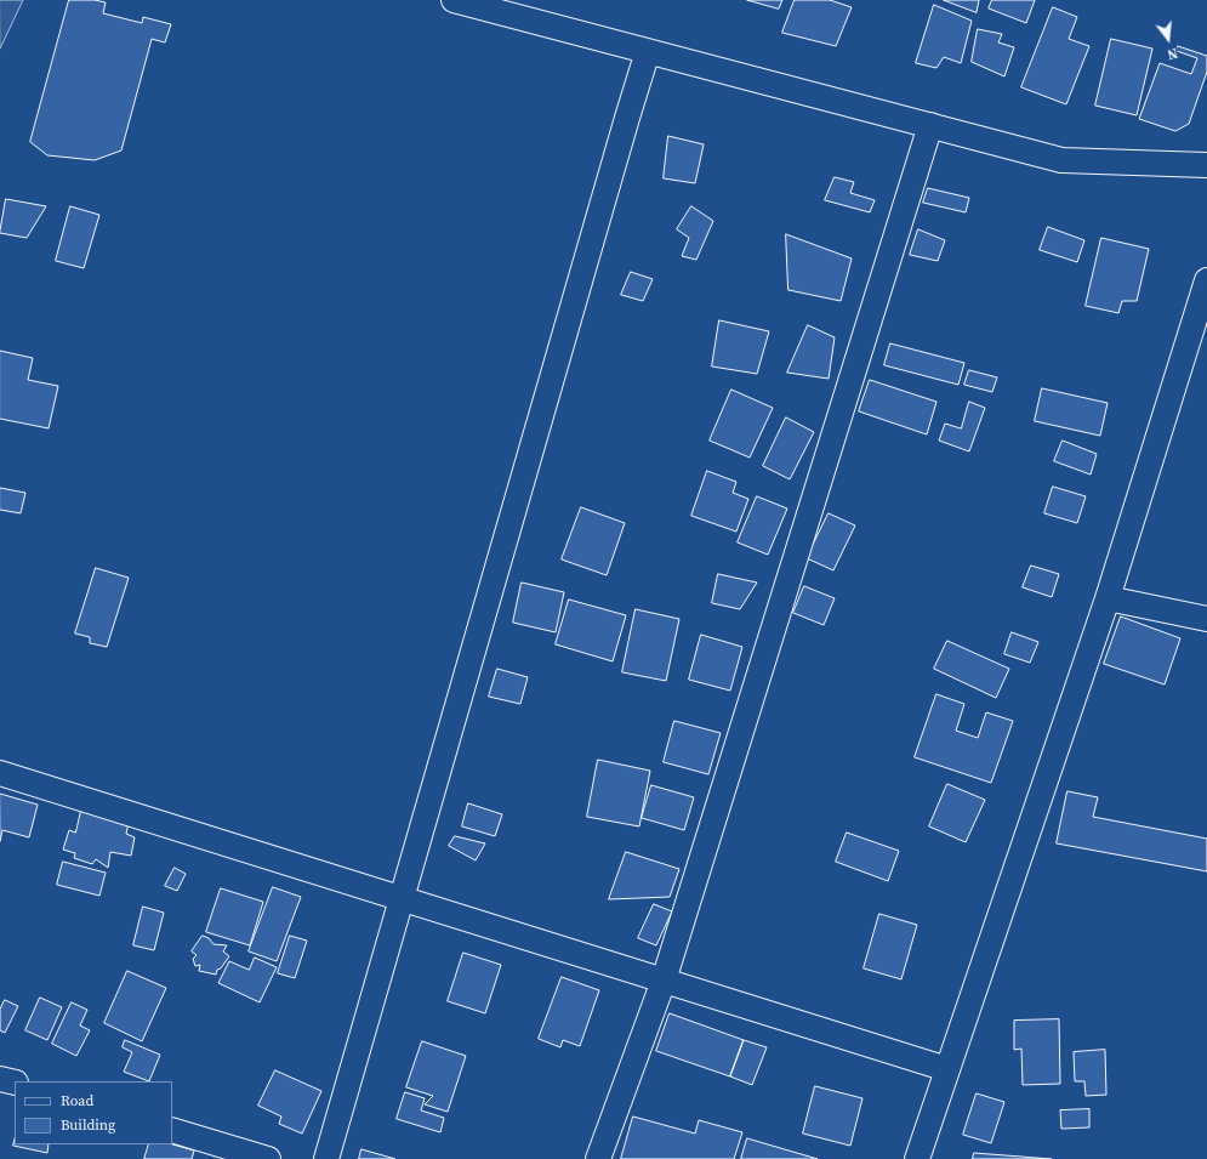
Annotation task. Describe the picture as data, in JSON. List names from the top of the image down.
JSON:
{
  "legend": ["Road", "Building"],
  "north": "bottom"
}
